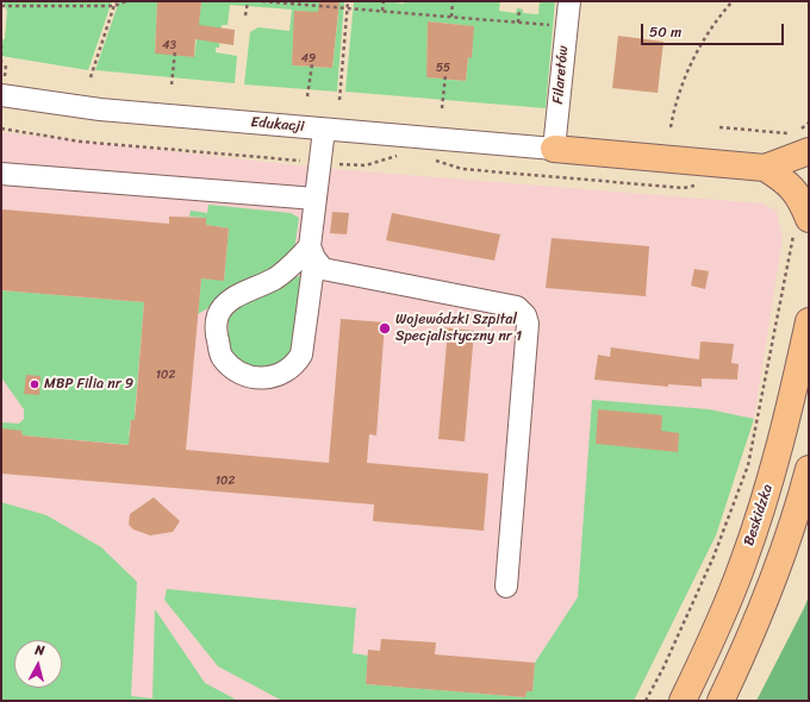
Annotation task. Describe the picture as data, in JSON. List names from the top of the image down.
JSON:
{
  "streets": {
    "main road": ["Beskidzka"],
    "street": ["Filaretów", "Edukacji"]
  },
  "crossings": [
    ["Filaretów", "Edukacji"]
  ],
  "places": ["Wojewódzki Szpital Specjalistyczny nr 1", "MBP Filia nr 9"],
  "house_numbers": [
    "43",
    "49",
    "55",
    "102",
    "102"
  ],
  "scale_bar": "50 m",
  "north": "top"
}
